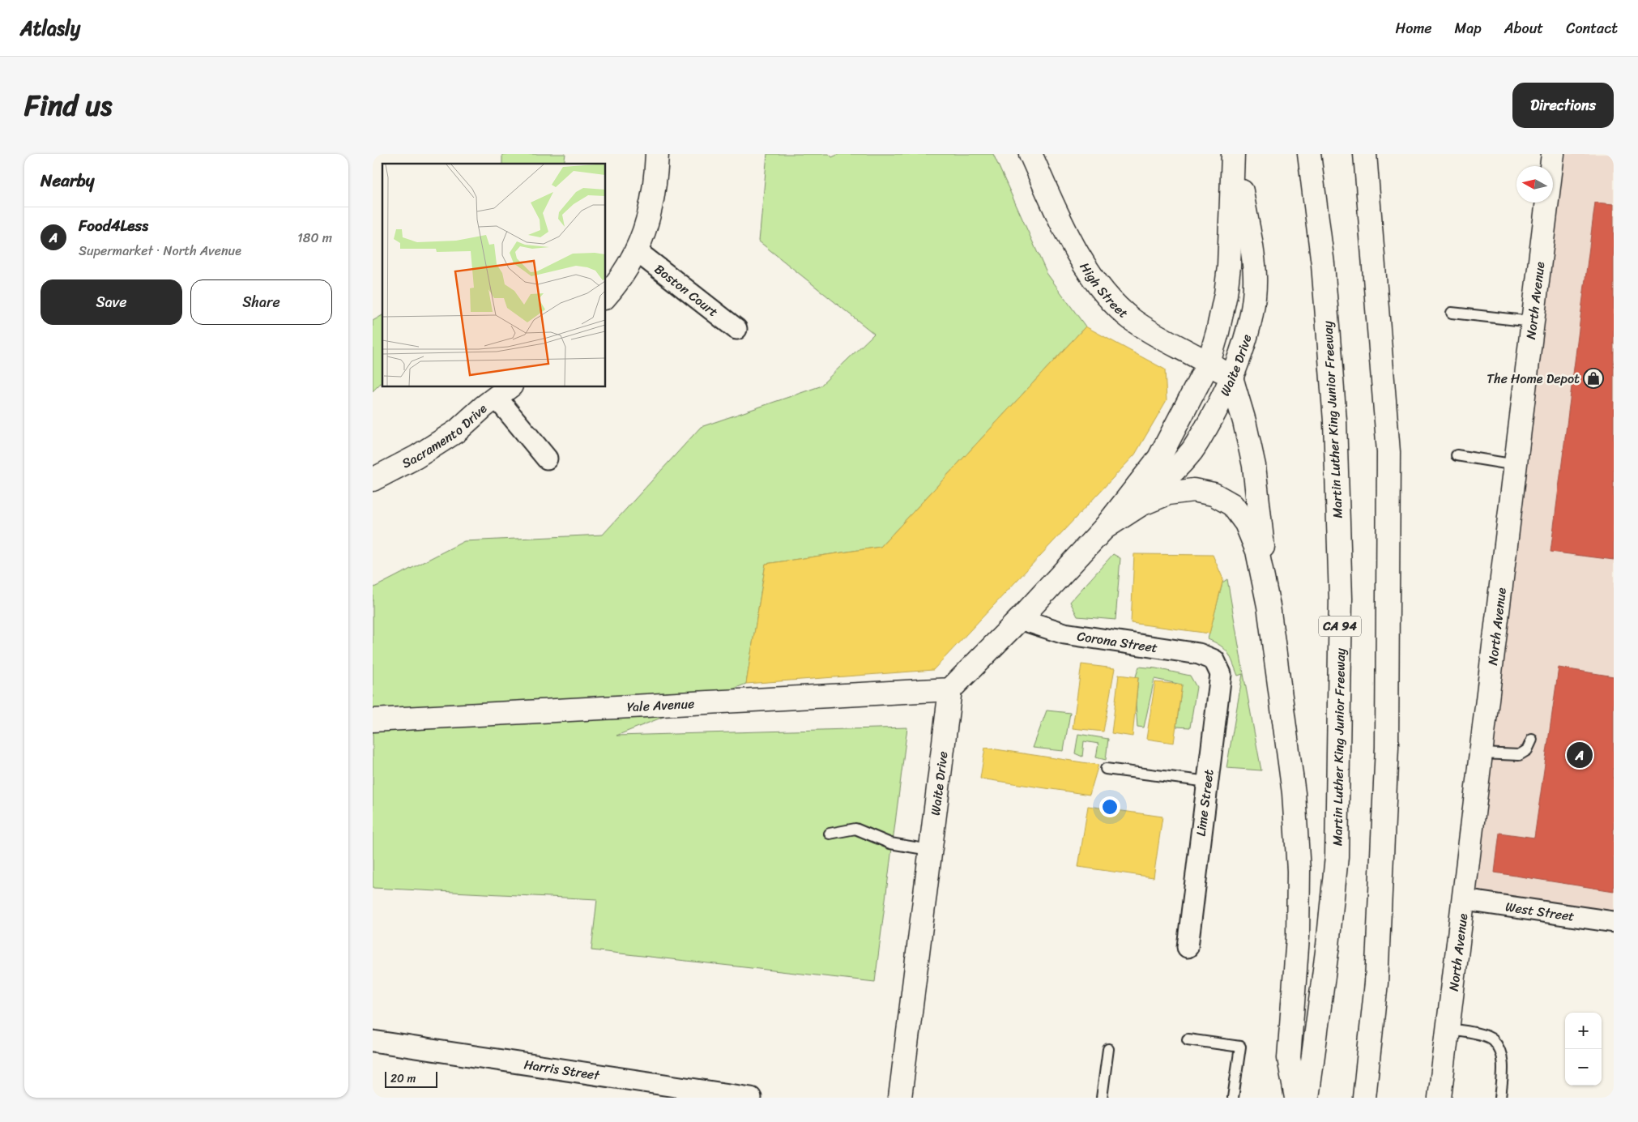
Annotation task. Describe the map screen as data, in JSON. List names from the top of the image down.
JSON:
{
  "streets": {
    "main road": [
      "High Street",
      "North Avenue",
      "Waite Drive",
      "Martin Luther King Junior Freeway",
      "Sacramento Drive",
      "CA 94",
      "Yale Avenue"
    ],
    "street": [
      "Boston Court",
      "Corona Street",
      "Lime Street",
      "West Street",
      "Harris Street"
    ]
  },
  "crossings": [
    ["High Street", "Waite Drive"],
    ["North Avenue", "West Street"],
    ["Waite Drive", "Corona Street"],
    ["Waite Drive", "Yale Avenue"],
    ["Corona Street", "Lime Street"]
  ],
  "places": {
    "shop": ["The Home Depot"]
  },
  "scale_bar": "20 m",
  "north": "left",
  "page": {
    "header": "Atlasly",
    "nav": [
      "Home",
      "Map",
      "About",
      "Contact"
    ],
    "title": "Find us",
    "buttons": [
      "Directions",
      ["Save", "Share"]
    ],
    "heading": "Nearby",
    "list": [
      {
        "mark": "A",
        "name": "Food4Less",
        "note": "Supermarket · North Avenue",
        "value": "180 m"
      }
    ],
    "pins": "A",
    "map_buttons": ["+", "−"],
    "scale": "20 m"
  }
}
